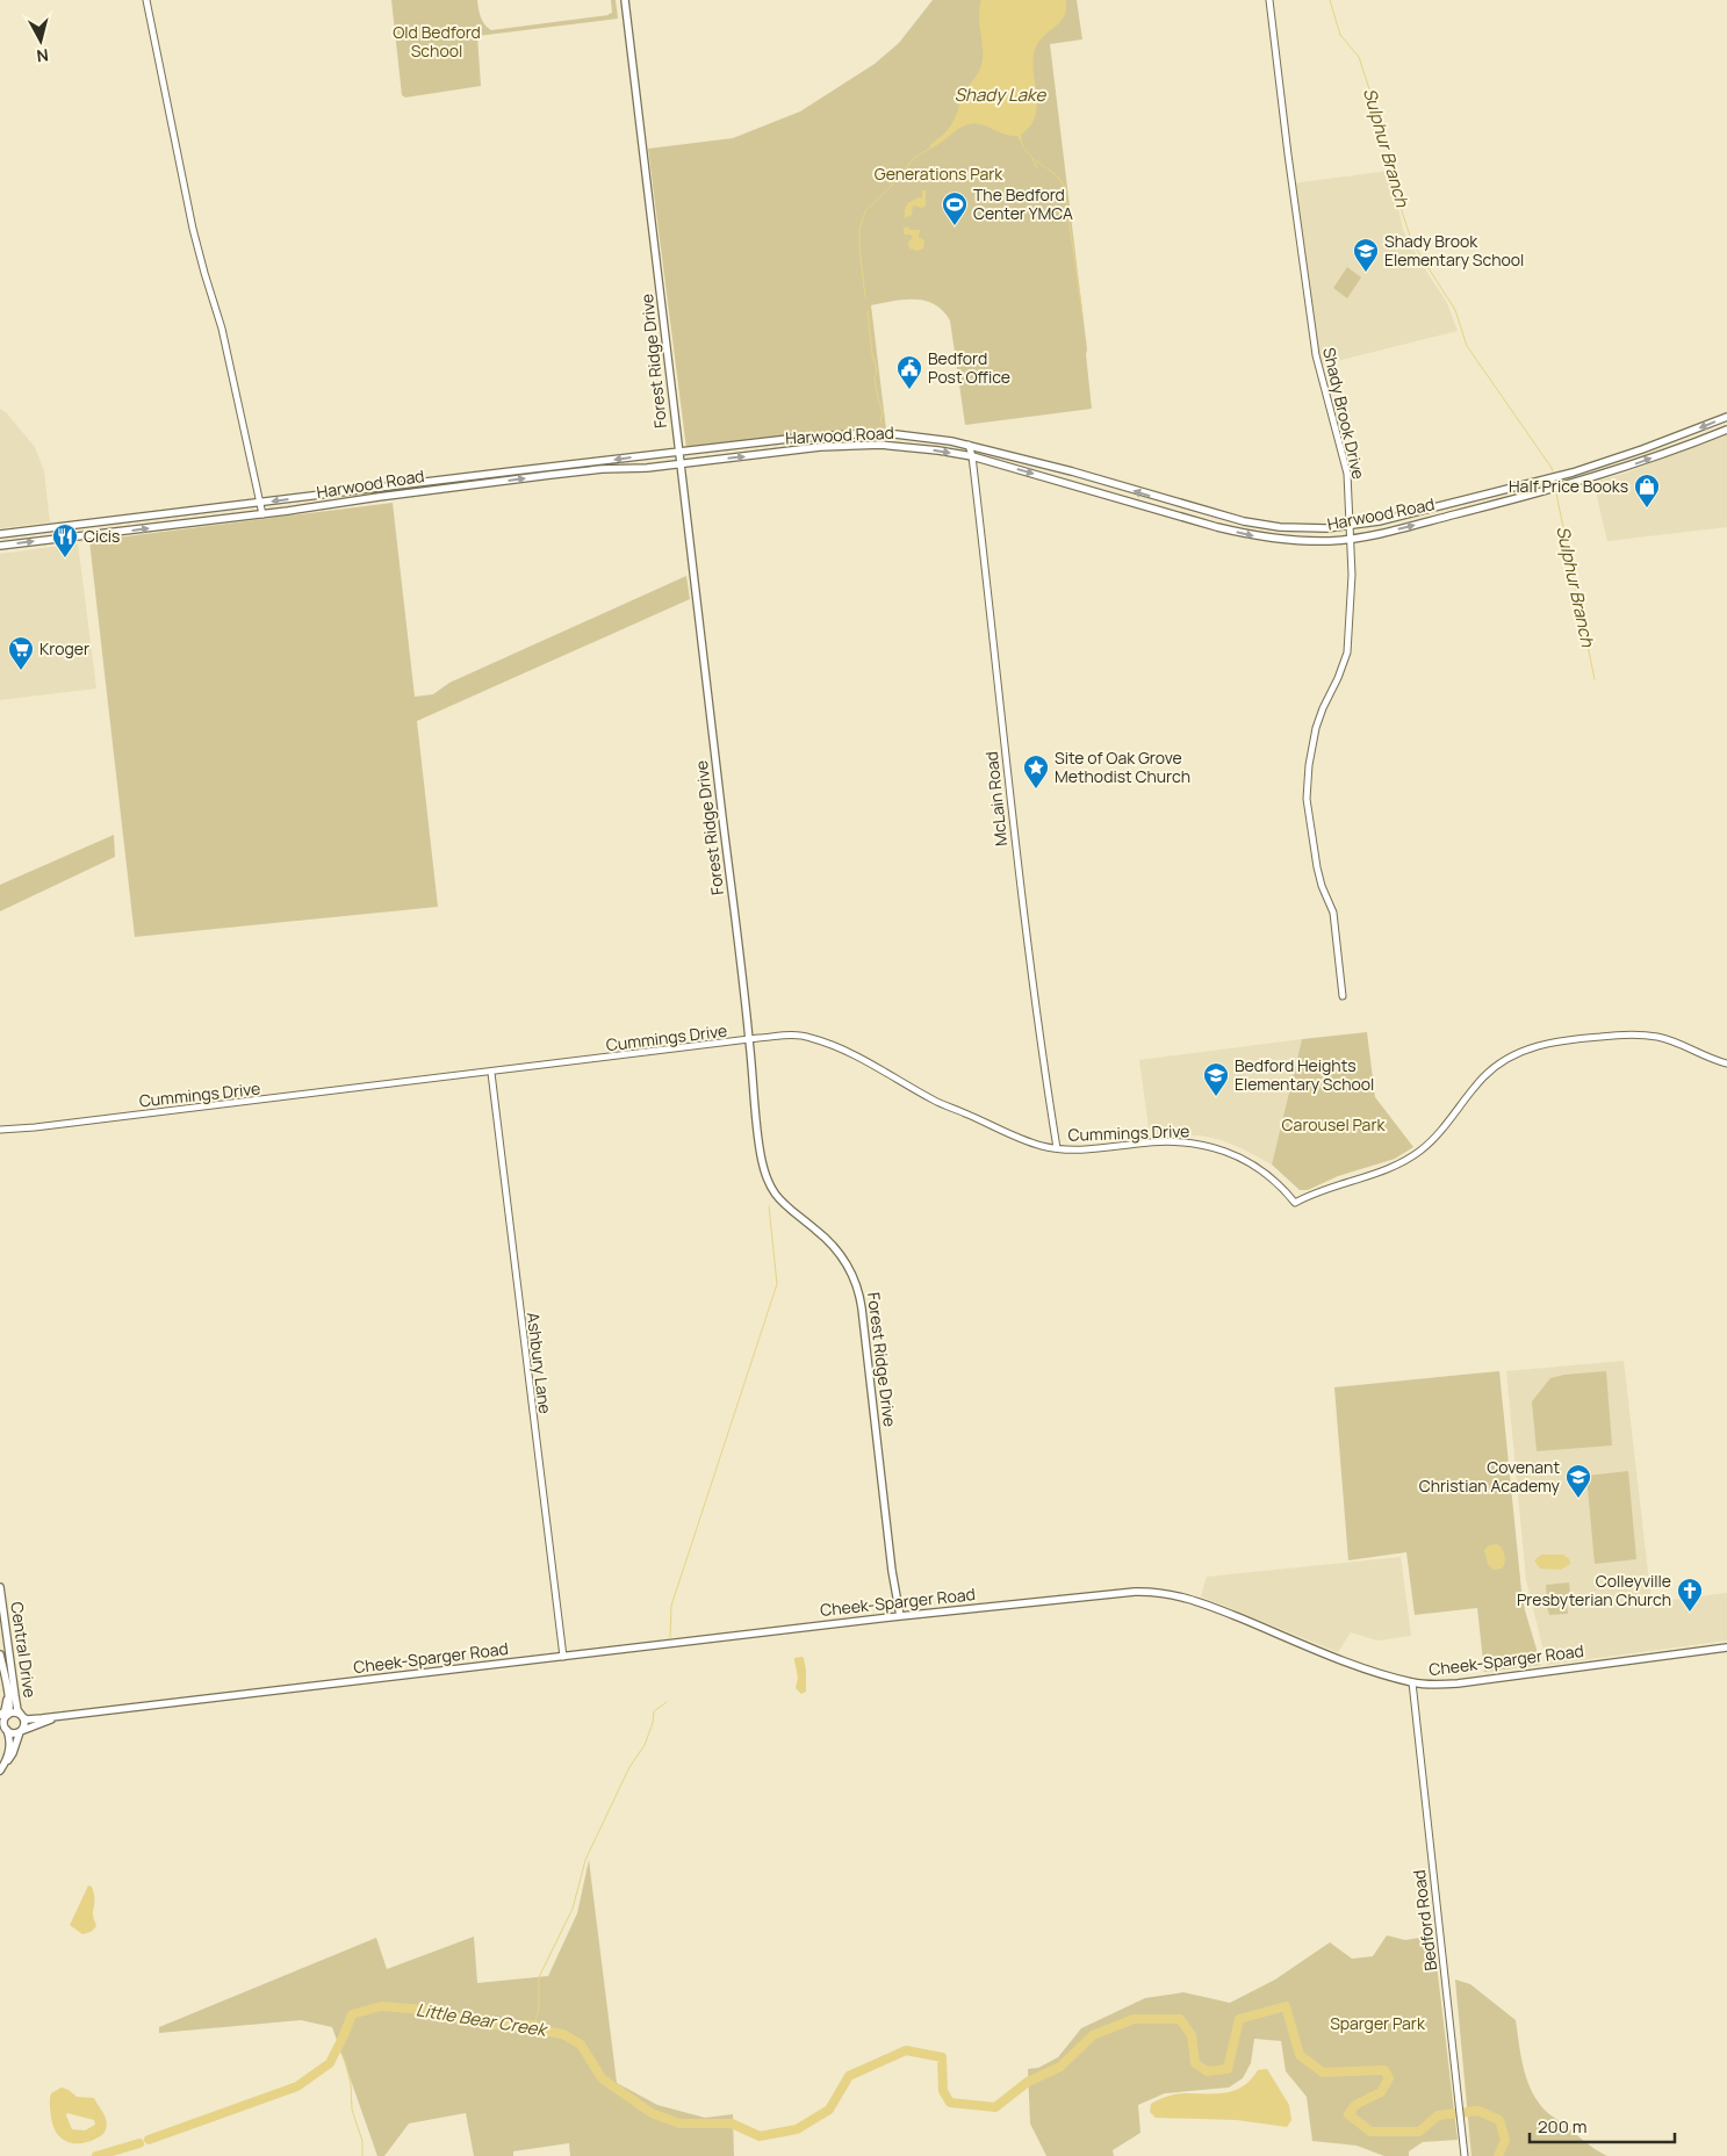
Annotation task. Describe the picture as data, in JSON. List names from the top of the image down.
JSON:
{
  "streets": {
    "main road": [
      "Forest Ridge Drive",
      "Harwood Road",
      "Cheek-Sparger Road",
      "Central Drive"
    ],
    "street": [
      "Shady Brook Drive",
      "McLain Road",
      "Cummings Drive",
      "Ashbury Lane",
      "Bedford Road"
    ]
  },
  "crossings": [
    ["Forest Ridge Drive", "Harwood Road"],
    ["Forest Ridge Drive", "Cummings Drive"],
    ["Forest Ridge Drive", "Cheek-Sparger Road"],
    ["Shady Brook Drive", "Harwood Road"],
    ["Harwood Road", "McLain Road"],
    ["McLain Road", "Cummings Drive"],
    ["Cummings Drive", "Ashbury Lane"],
    ["Ashbury Lane", "Cheek-Sparger Road"],
    ["Cheek-Sparger Road", "Central Drive"],
    ["Cheek-Sparger Road", "Bedford Road"]
  ],
  "water": ["Shady Lake", "Sulphur Branch", "Little Bear Creek"],
  "parks": [
    "Old Bedford School",
    "Generations Park",
    "Carousel Park",
    "Sparger Park"
  ],
  "places": {
    "sports": ["The Bedford Center YMCA"],
    "school or university": ["Shady Brook Elementary School", "Bedford Heights Elementary School", "Covenant Christian Academy"],
    "public building": ["Bedford Post Office"],
    "shop": ["Half Price Books"],
    "restaurant": ["Cicis"],
    "supermarket": ["Kroger"],
    "place": ["Site of Oak Grove Methodist Church"],
    "church": ["Colleyville Presbyterian Church"]
  },
  "scale_bar": "200 m",
  "north": "bottom"
}
